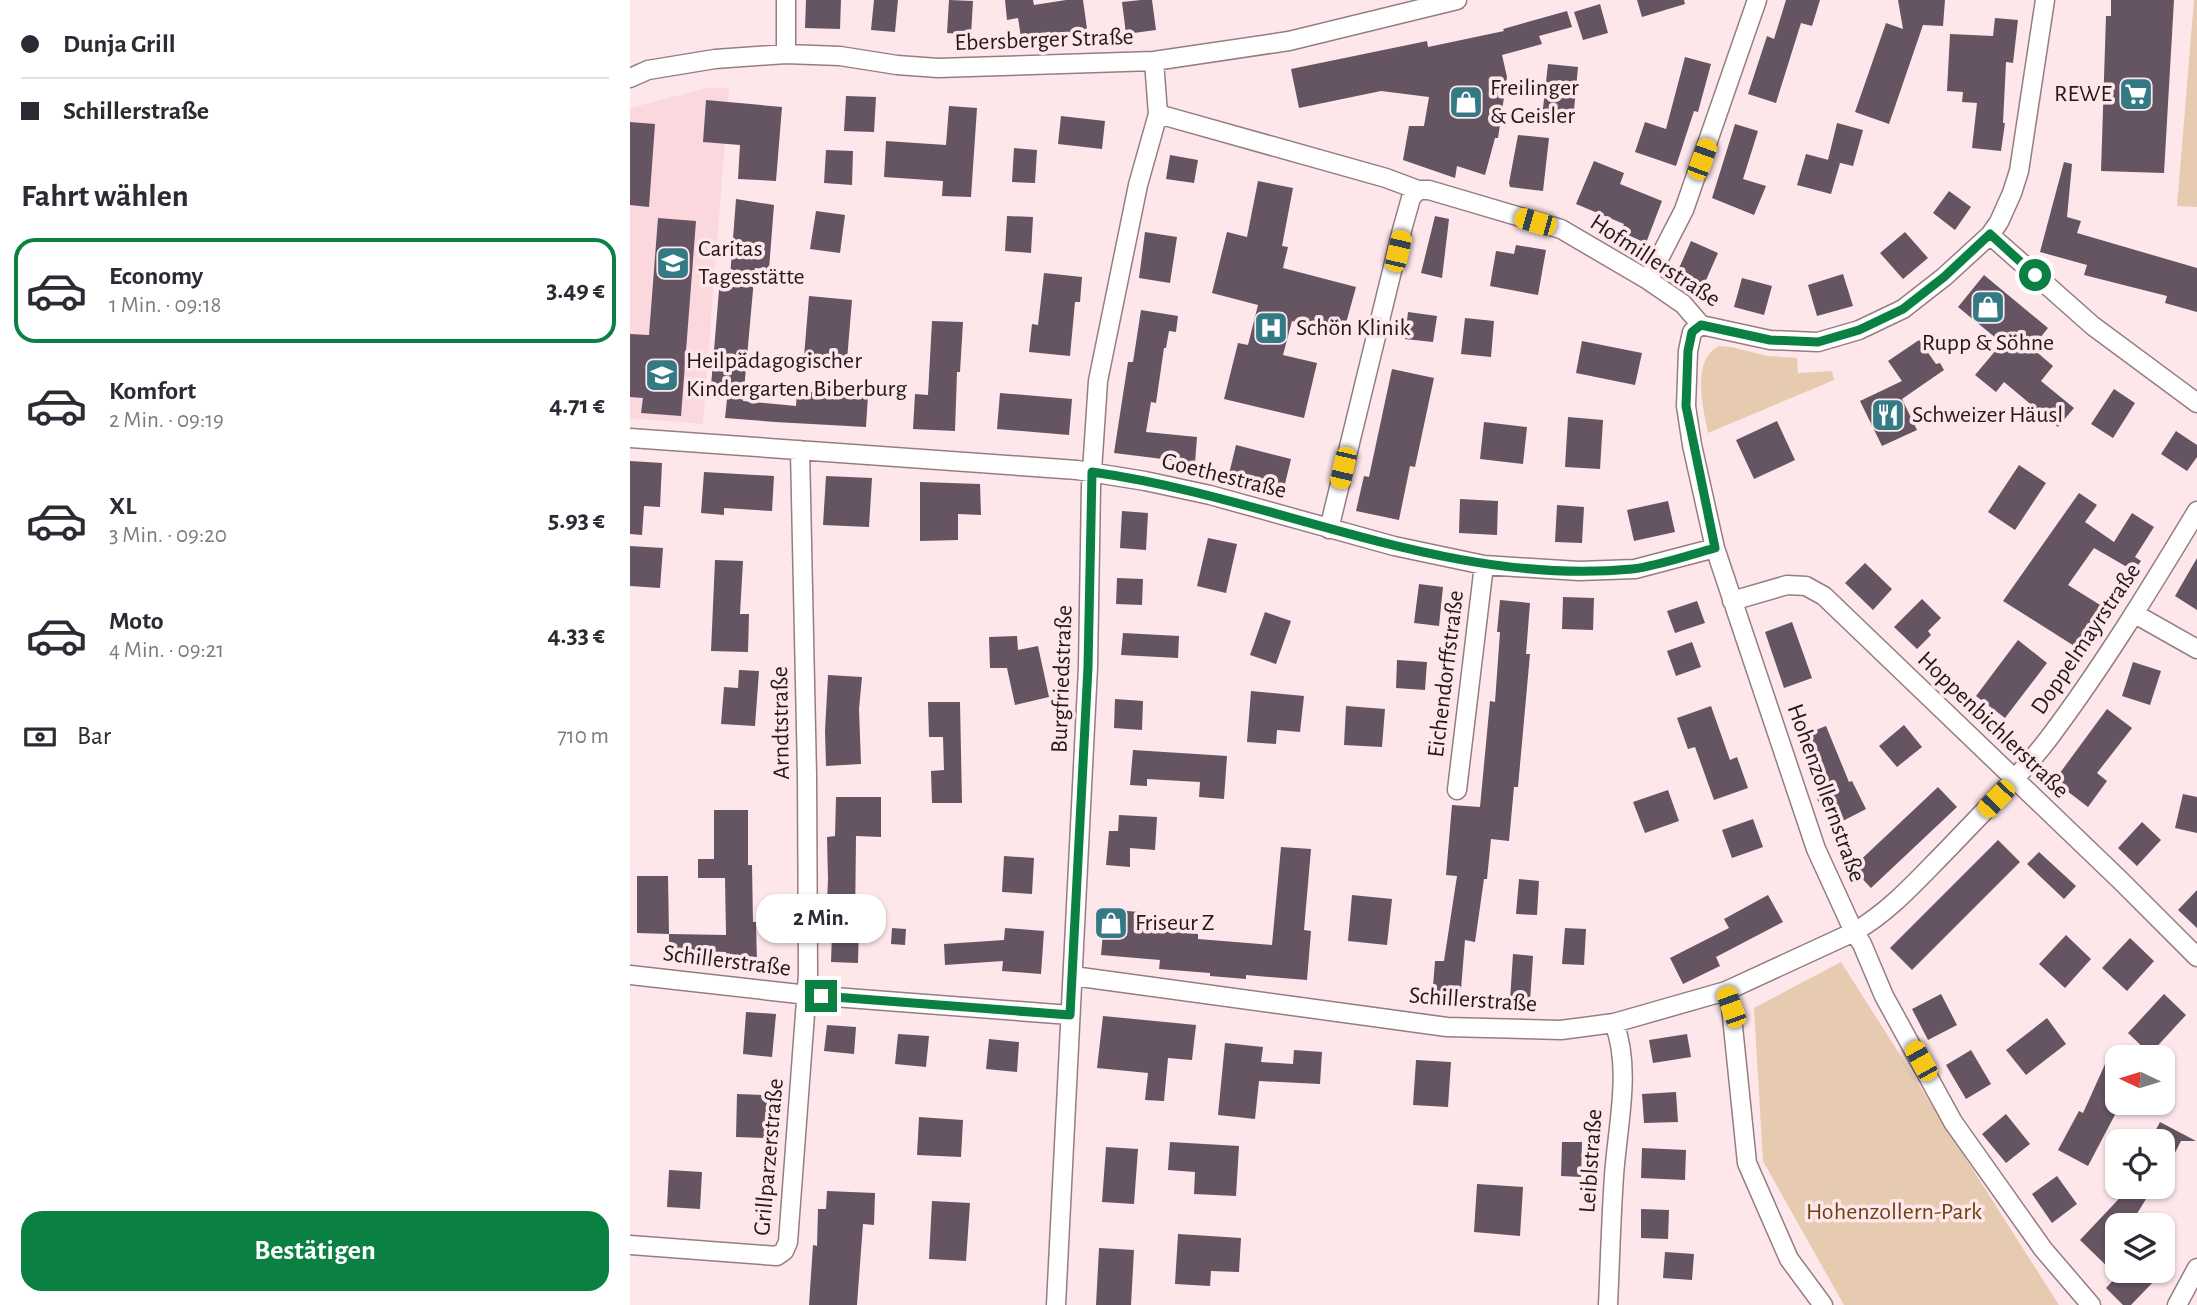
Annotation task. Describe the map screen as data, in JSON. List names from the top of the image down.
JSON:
{
  "streets": {
    "street": [
      "Ebersberger Straße",
      "Hofmillerstraße",
      "Goethestraße",
      "Doppelmayrstraße",
      "Eichendorffstraße",
      "Burgfriedstraße",
      "Arndtstraße",
      "Hoppenbichlerstraße",
      "Hohenzollernstraße",
      "Schillerstraße",
      "Grillparzerstraße",
      "Leiblstraße"
    ]
  },
  "crossings": [
    ["Ebersberger Straße", "Burgfriedstraße"],
    ["Hofmillerstraße", "Burgfriedstraße"],
    ["Hofmillerstraße", "Hohenzollernstraße"],
    ["Goethestraße", "Eichendorffstraße"],
    ["Goethestraße", "Burgfriedstraße"],
    ["Goethestraße", "Arndtstraße"],
    ["Goethestraße", "Hohenzollernstraße"],
    ["Doppelmayrstraße", "Hoppenbichlerstraße"],
    ["Doppelmayrstraße", "Hohenzollernstraße"],
    ["Doppelmayrstraße", "Schillerstraße"],
    ["Burgfriedstraße", "Schillerstraße"],
    ["Arndtstraße", "Schillerstraße"],
    ["Arndtstraße", "Grillparzerstraße"],
    ["Hoppenbichlerstraße", "Hohenzollernstraße"],
    ["Hohenzollernstraße", "Schillerstraße"],
    ["Schillerstraße", "Grillparzerstraße"],
    ["Schillerstraße", "Leiblstraße"]
  ],
  "parks": ["Hohenzollern-Park"],
  "places": {
    "supermarket": ["REWE"],
    "shop": ["Freilinger & Geisler", "Rupp & Söhne", "Friseur Z"],
    "school or university": ["Caritas Tagesstätte", "Heilpädagogischer Kindergarten Biberburg"],
    "hospital": ["Schön Klinik"],
    "restaurant": ["Schweizer Häusl"]
  },
  "north": "left",
  "page": {
    "banner": ["Dunja Grill", "Schillerstraße"],
    "heading": "Fahrt wählen",
    "list": [
      {
        "name": "Economy",
        "note": "1 Min. · 09:18",
        "value": "3.49 €"
      },
      {
        "name": "Komfort",
        "note": "2 Min. · 09:19",
        "value": "4.71 €"
      },
      {
        "name": "XL",
        "note": "3 Min. · 09:20",
        "value": "5.93 €"
      },
      {
        "name": "Moto",
        "note": "4 Min. · 09:21",
        "value": "4.33 €"
      }
    ],
    "pay": ["Bar", "710 m"],
    "bubble": "2 Min.",
    "buttons": "Bestätigen"
  }
}
